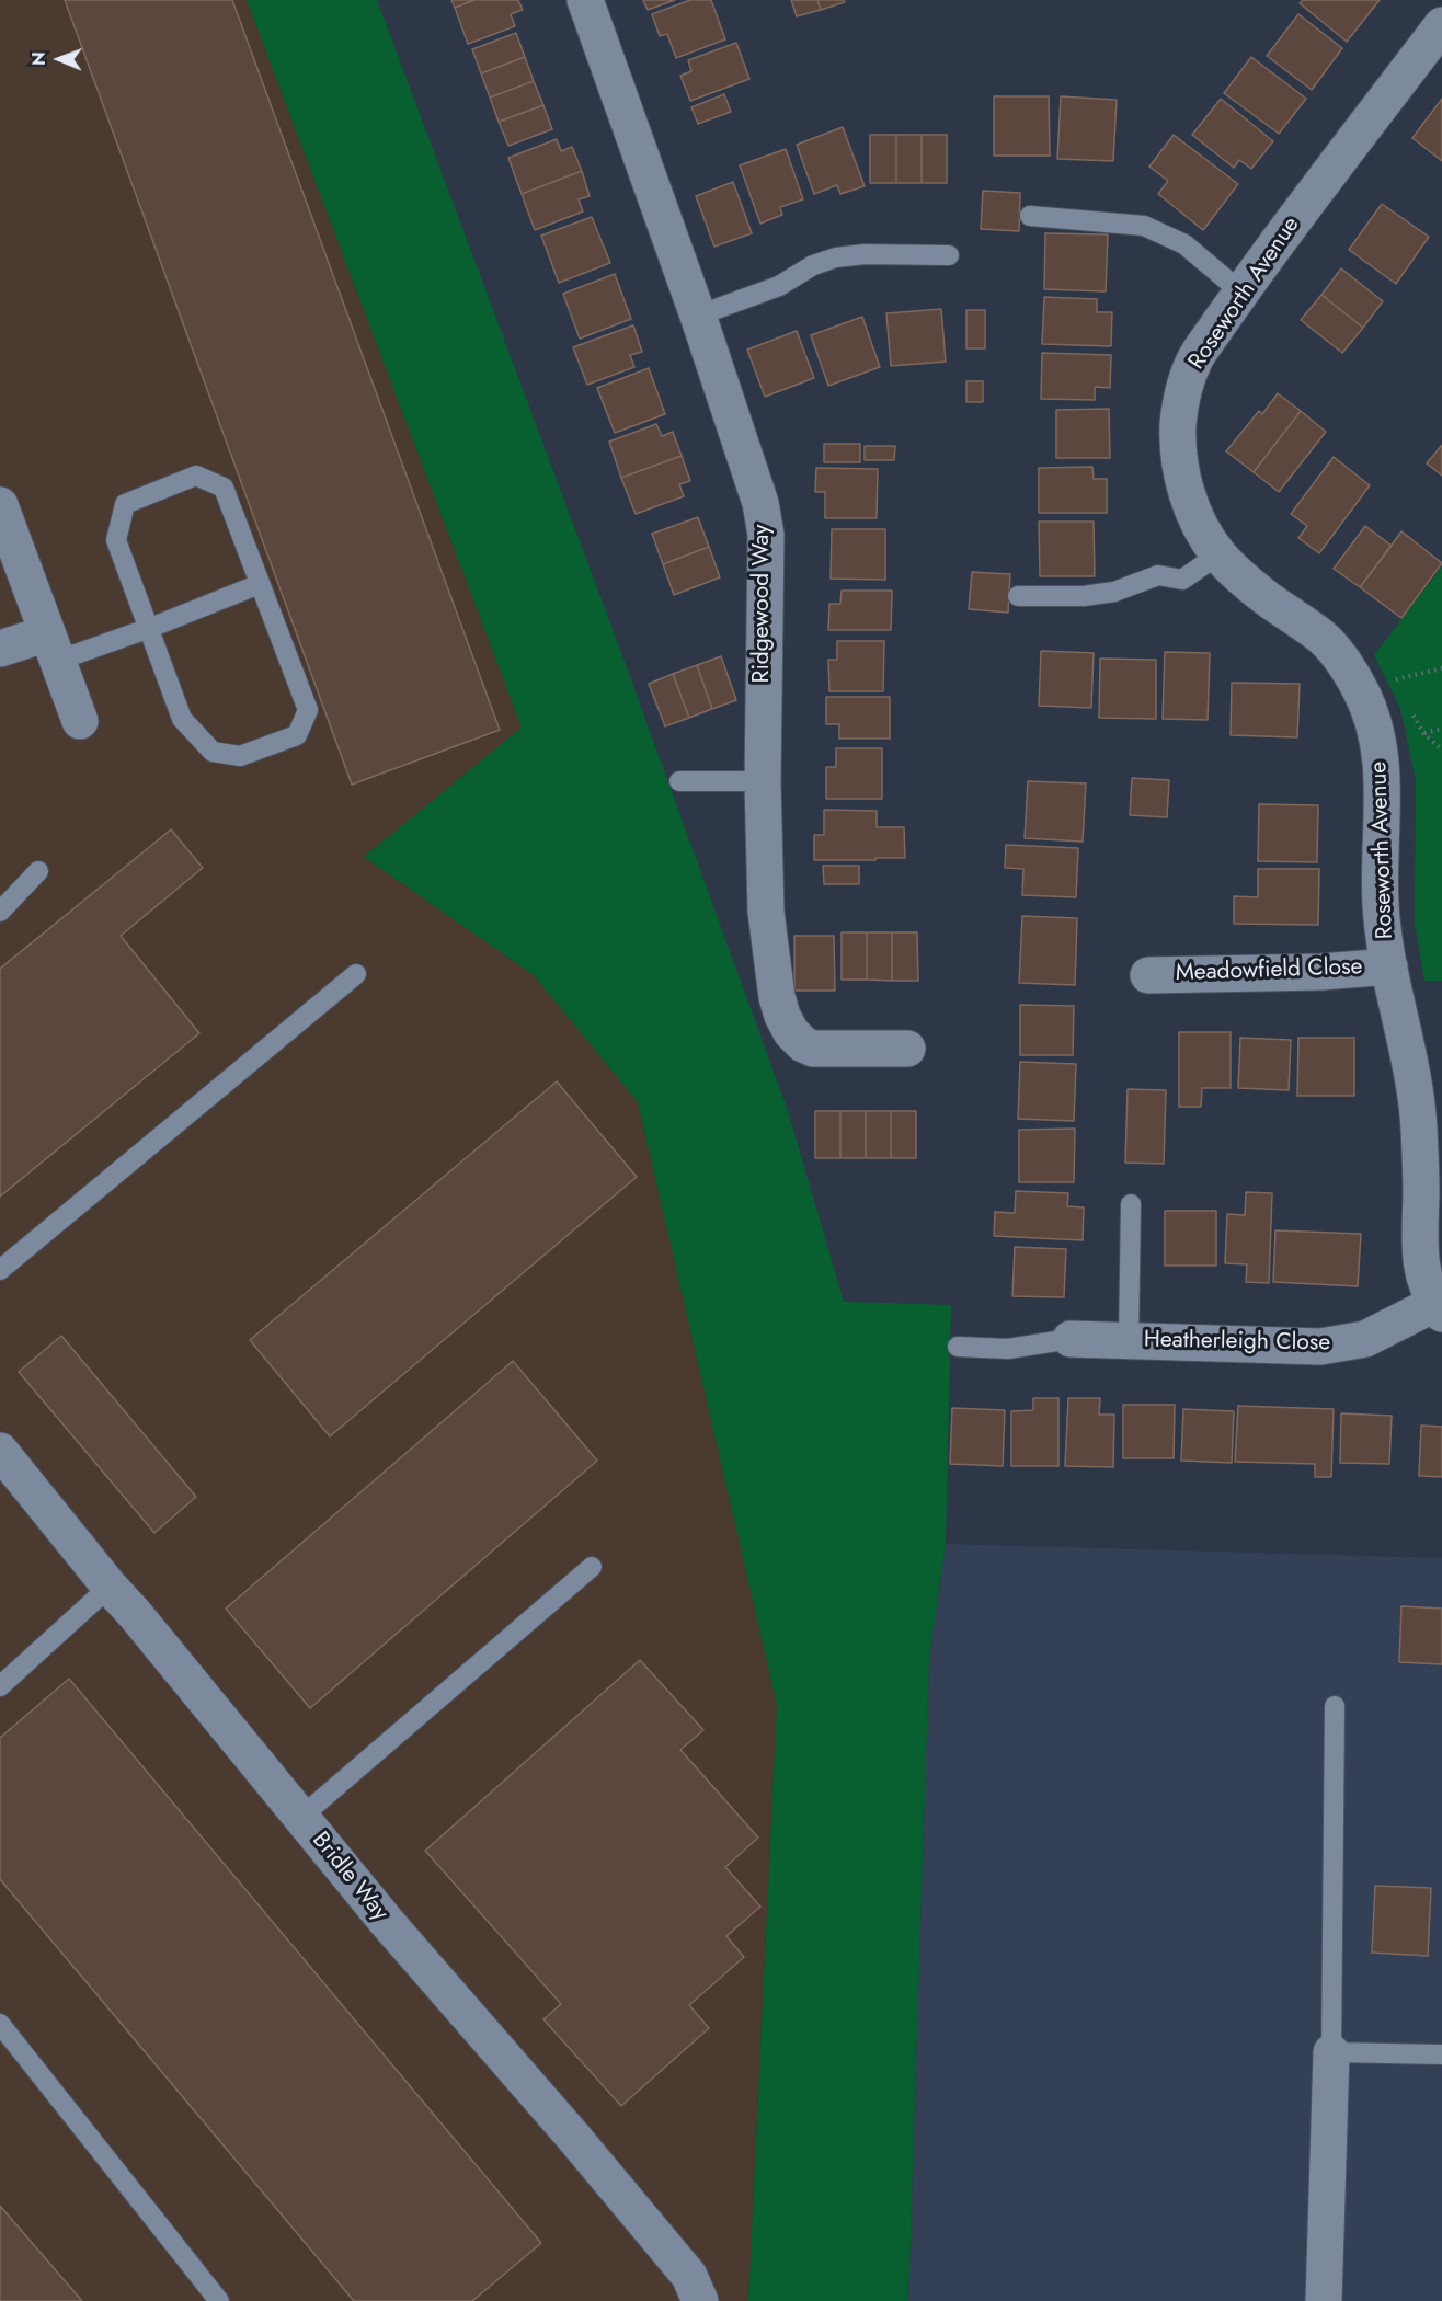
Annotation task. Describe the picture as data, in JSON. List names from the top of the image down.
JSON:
{
  "streets": {
    "street": [
      "Roseworth Avenue",
      "Ridgewood Way",
      "Meadowfield Close",
      "Heatherleigh Close",
      "Bridle Way"
    ]
  },
  "crossings": [
    ["Roseworth Avenue", "Meadowfield Close"],
    ["Roseworth Avenue", "Heatherleigh Close"]
  ],
  "north": "left"
}
